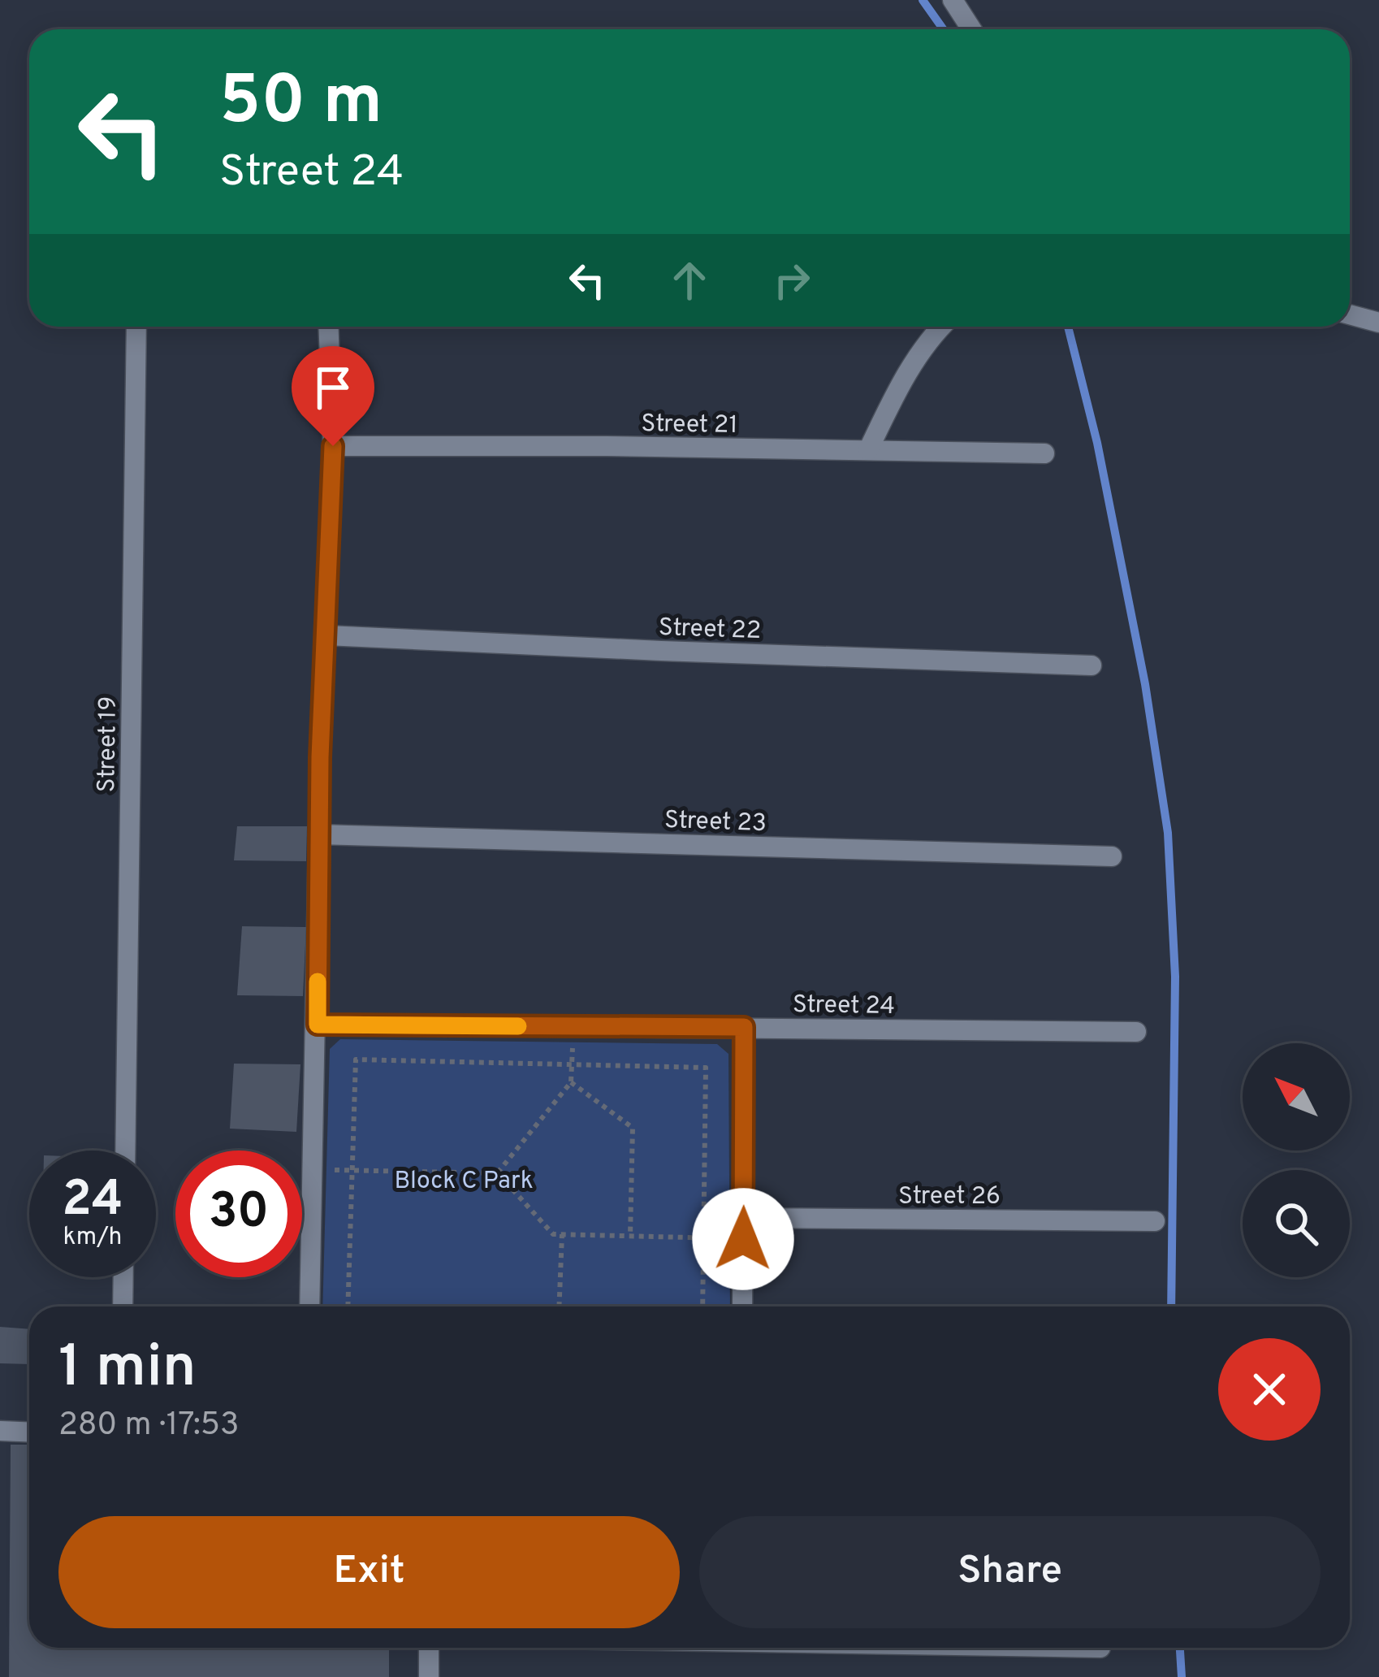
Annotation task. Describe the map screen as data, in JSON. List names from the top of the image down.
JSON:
{
  "streets": {
    "street": [
      "Street 21",
      "Street 22",
      "Street 19",
      "Street 23",
      "Street 24",
      "Street 26"
    ]
  },
  "parks": ["Block C Park"],
  "north": "top left",
  "page": {
    "turn": ["50 m", "Street 24"],
    "speed": "24 km/h",
    "limit": "30",
    "heading": ["1 min", "280 m · 17:53"],
    "buttons": ["Exit", "Share"]
  }
}
